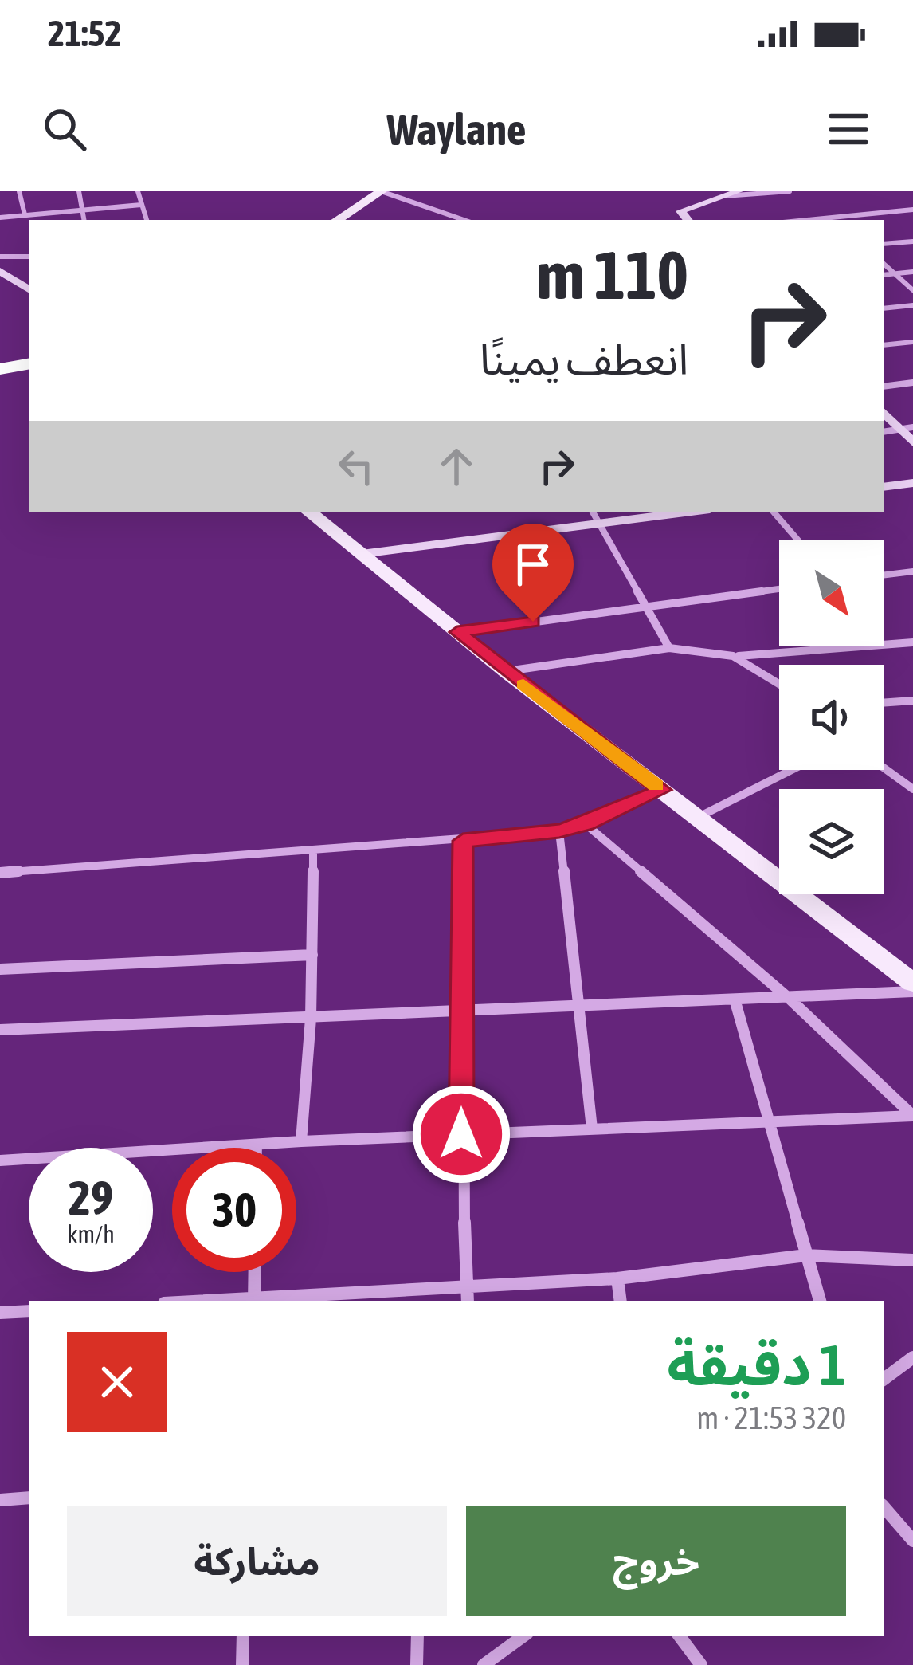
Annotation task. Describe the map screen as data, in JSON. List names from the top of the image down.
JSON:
{
  "north": "bottom right",
  "page": {
    "status": "21:52",
    "header": "Waylane",
    "turn": ["110 m", "انعطف يمينًا"],
    "speed": "29 km/h",
    "limit": "30",
    "heading": ["1 دقيقة", "320 m · 21:53"],
    "buttons": ["خروج", "مشاركة"]
  }
}
